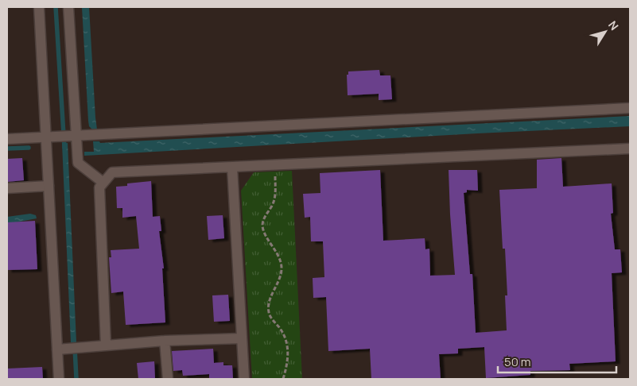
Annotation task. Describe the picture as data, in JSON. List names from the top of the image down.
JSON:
{
  "scale_bar": "50 m",
  "north": "top right"
}
